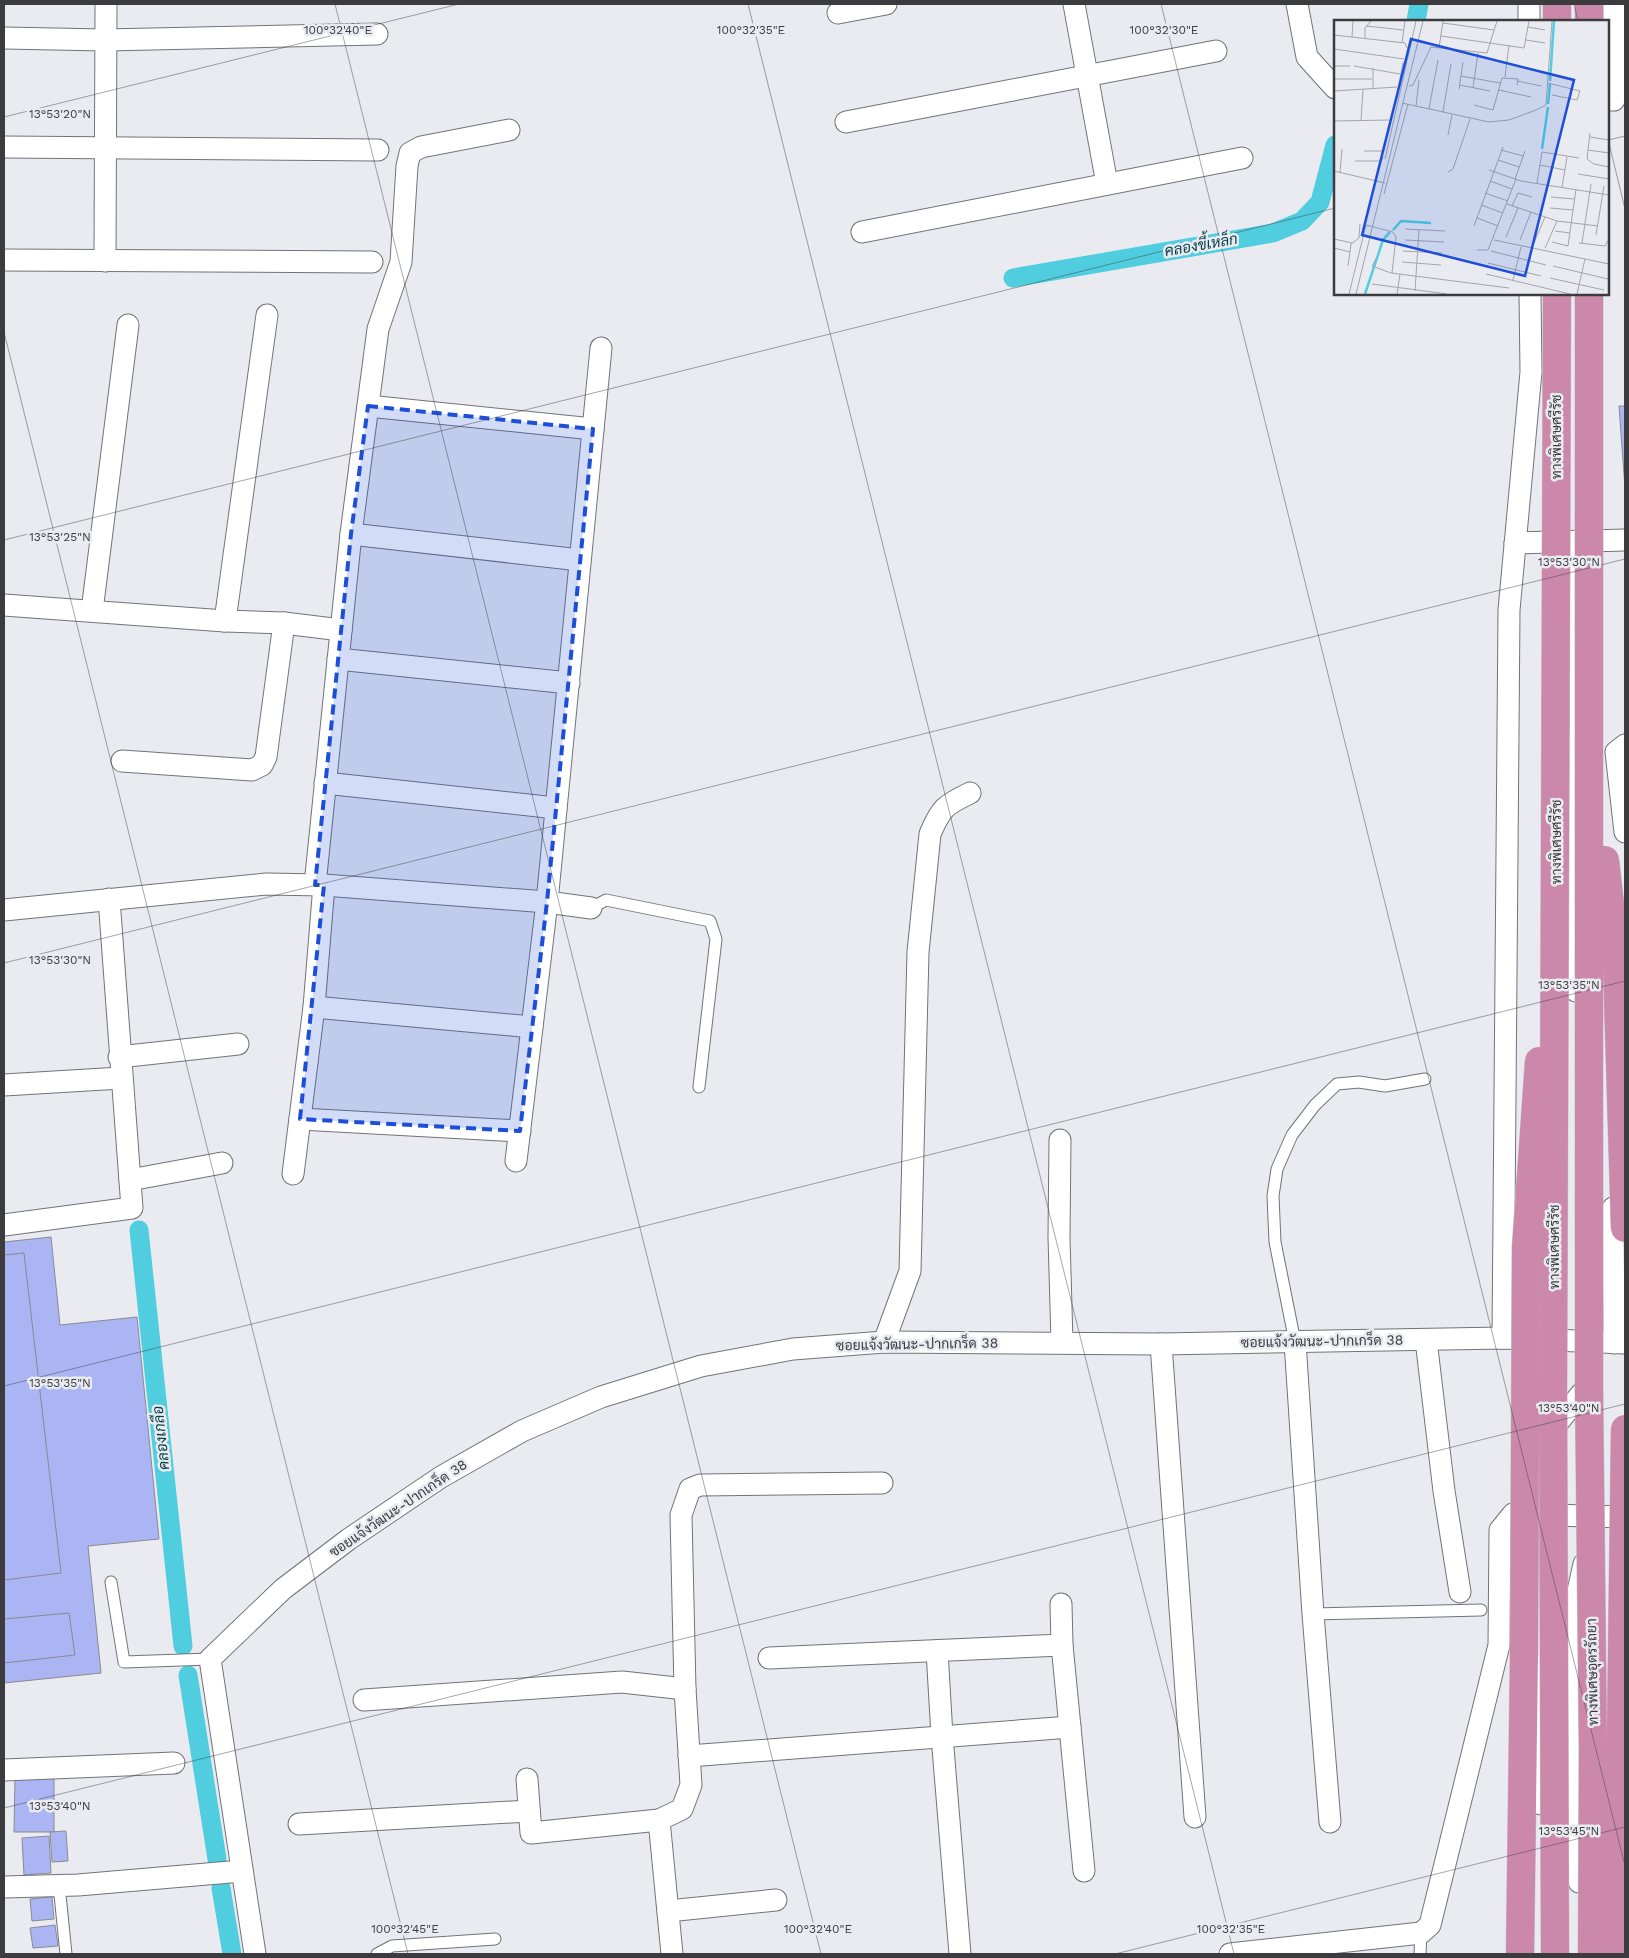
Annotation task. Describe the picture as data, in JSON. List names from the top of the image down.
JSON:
{
  "streets": {
    "highway": ["ทางพิเศษศรีรัช", "ทางพิเศษอุดรรัถยา"],
    "street": ["ซอยแจ้งวัฒนะ-ปากเกร็ด 38"]
  },
  "water": ["คลองขี้เหล็ก", "คลองเกลือ"],
  "coordinates": [
    "100°32'30\"E",
    "100°32'40\"E",
    "100°32'35\"E",
    "13°53'20\"N",
    "13°53'25\"N",
    "13°53'30\"N",
    "13°53'35\"N",
    "13°53'40\"N",
    "13°53'45\"N",
    "100°32'45\"E"
  ]
}
